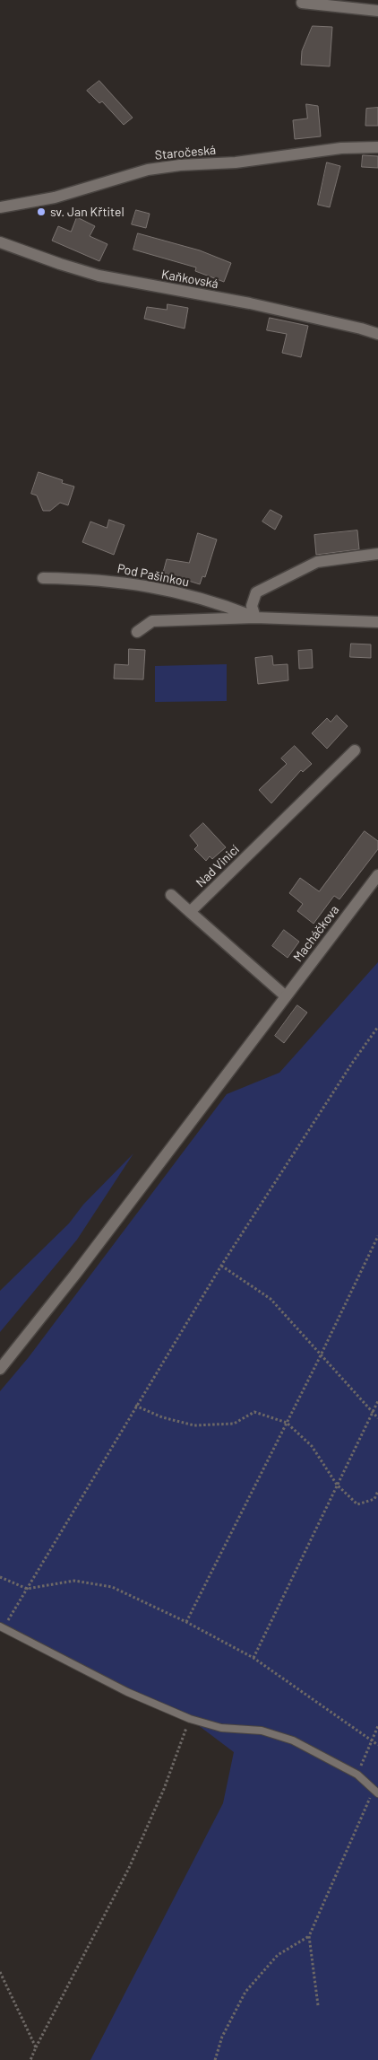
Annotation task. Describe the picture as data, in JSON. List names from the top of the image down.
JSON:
{
  "streets": {
    "street": [
      "Staročeská",
      "Kaňkovská",
      "Pod Pašinkou",
      "Nad Vinicí",
      "Macháčkova"
    ]
  },
  "places": ["sv. Jan Křtitel"]
}
